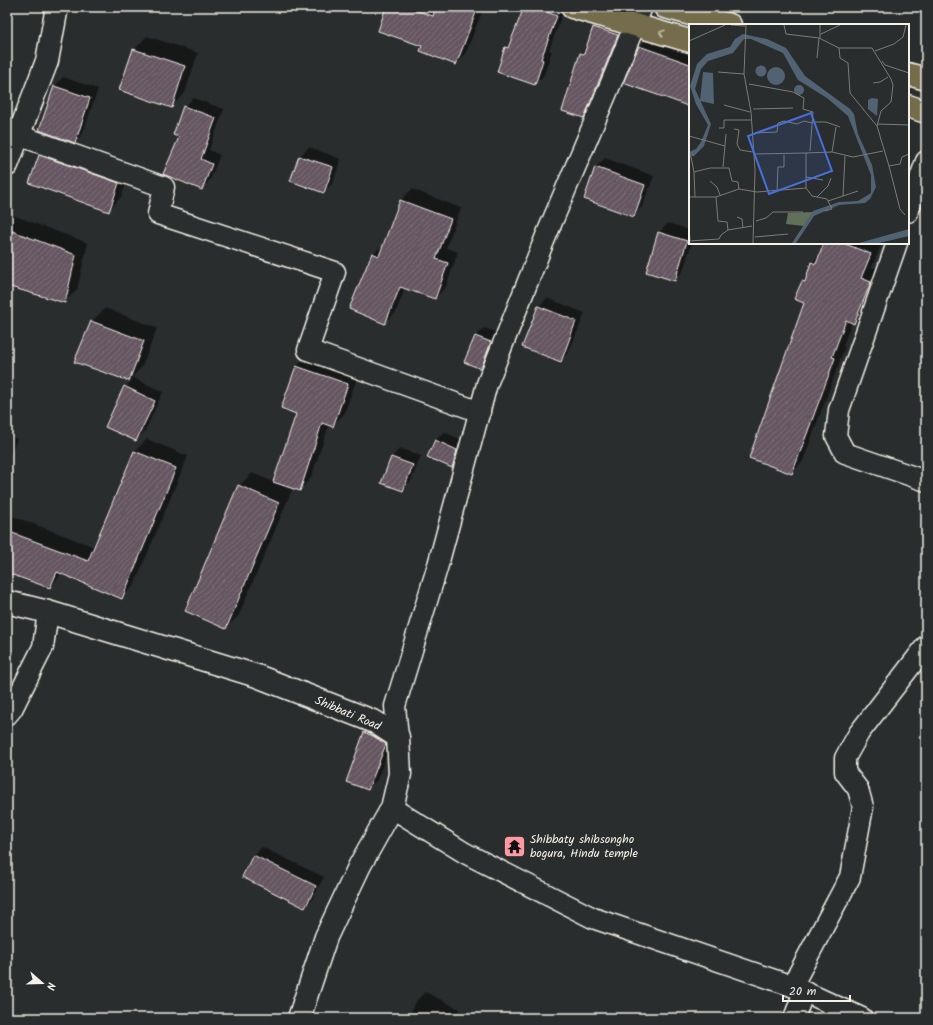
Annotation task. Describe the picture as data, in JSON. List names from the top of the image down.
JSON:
{
  "streets": {
    "street": ["Shibbati Road"]
  },
  "places": {
    "temple": ["Shibbaty shibsongho bogura, Hindu temple"]
  },
  "scale_bar": "20 m",
  "north": "right"
}
